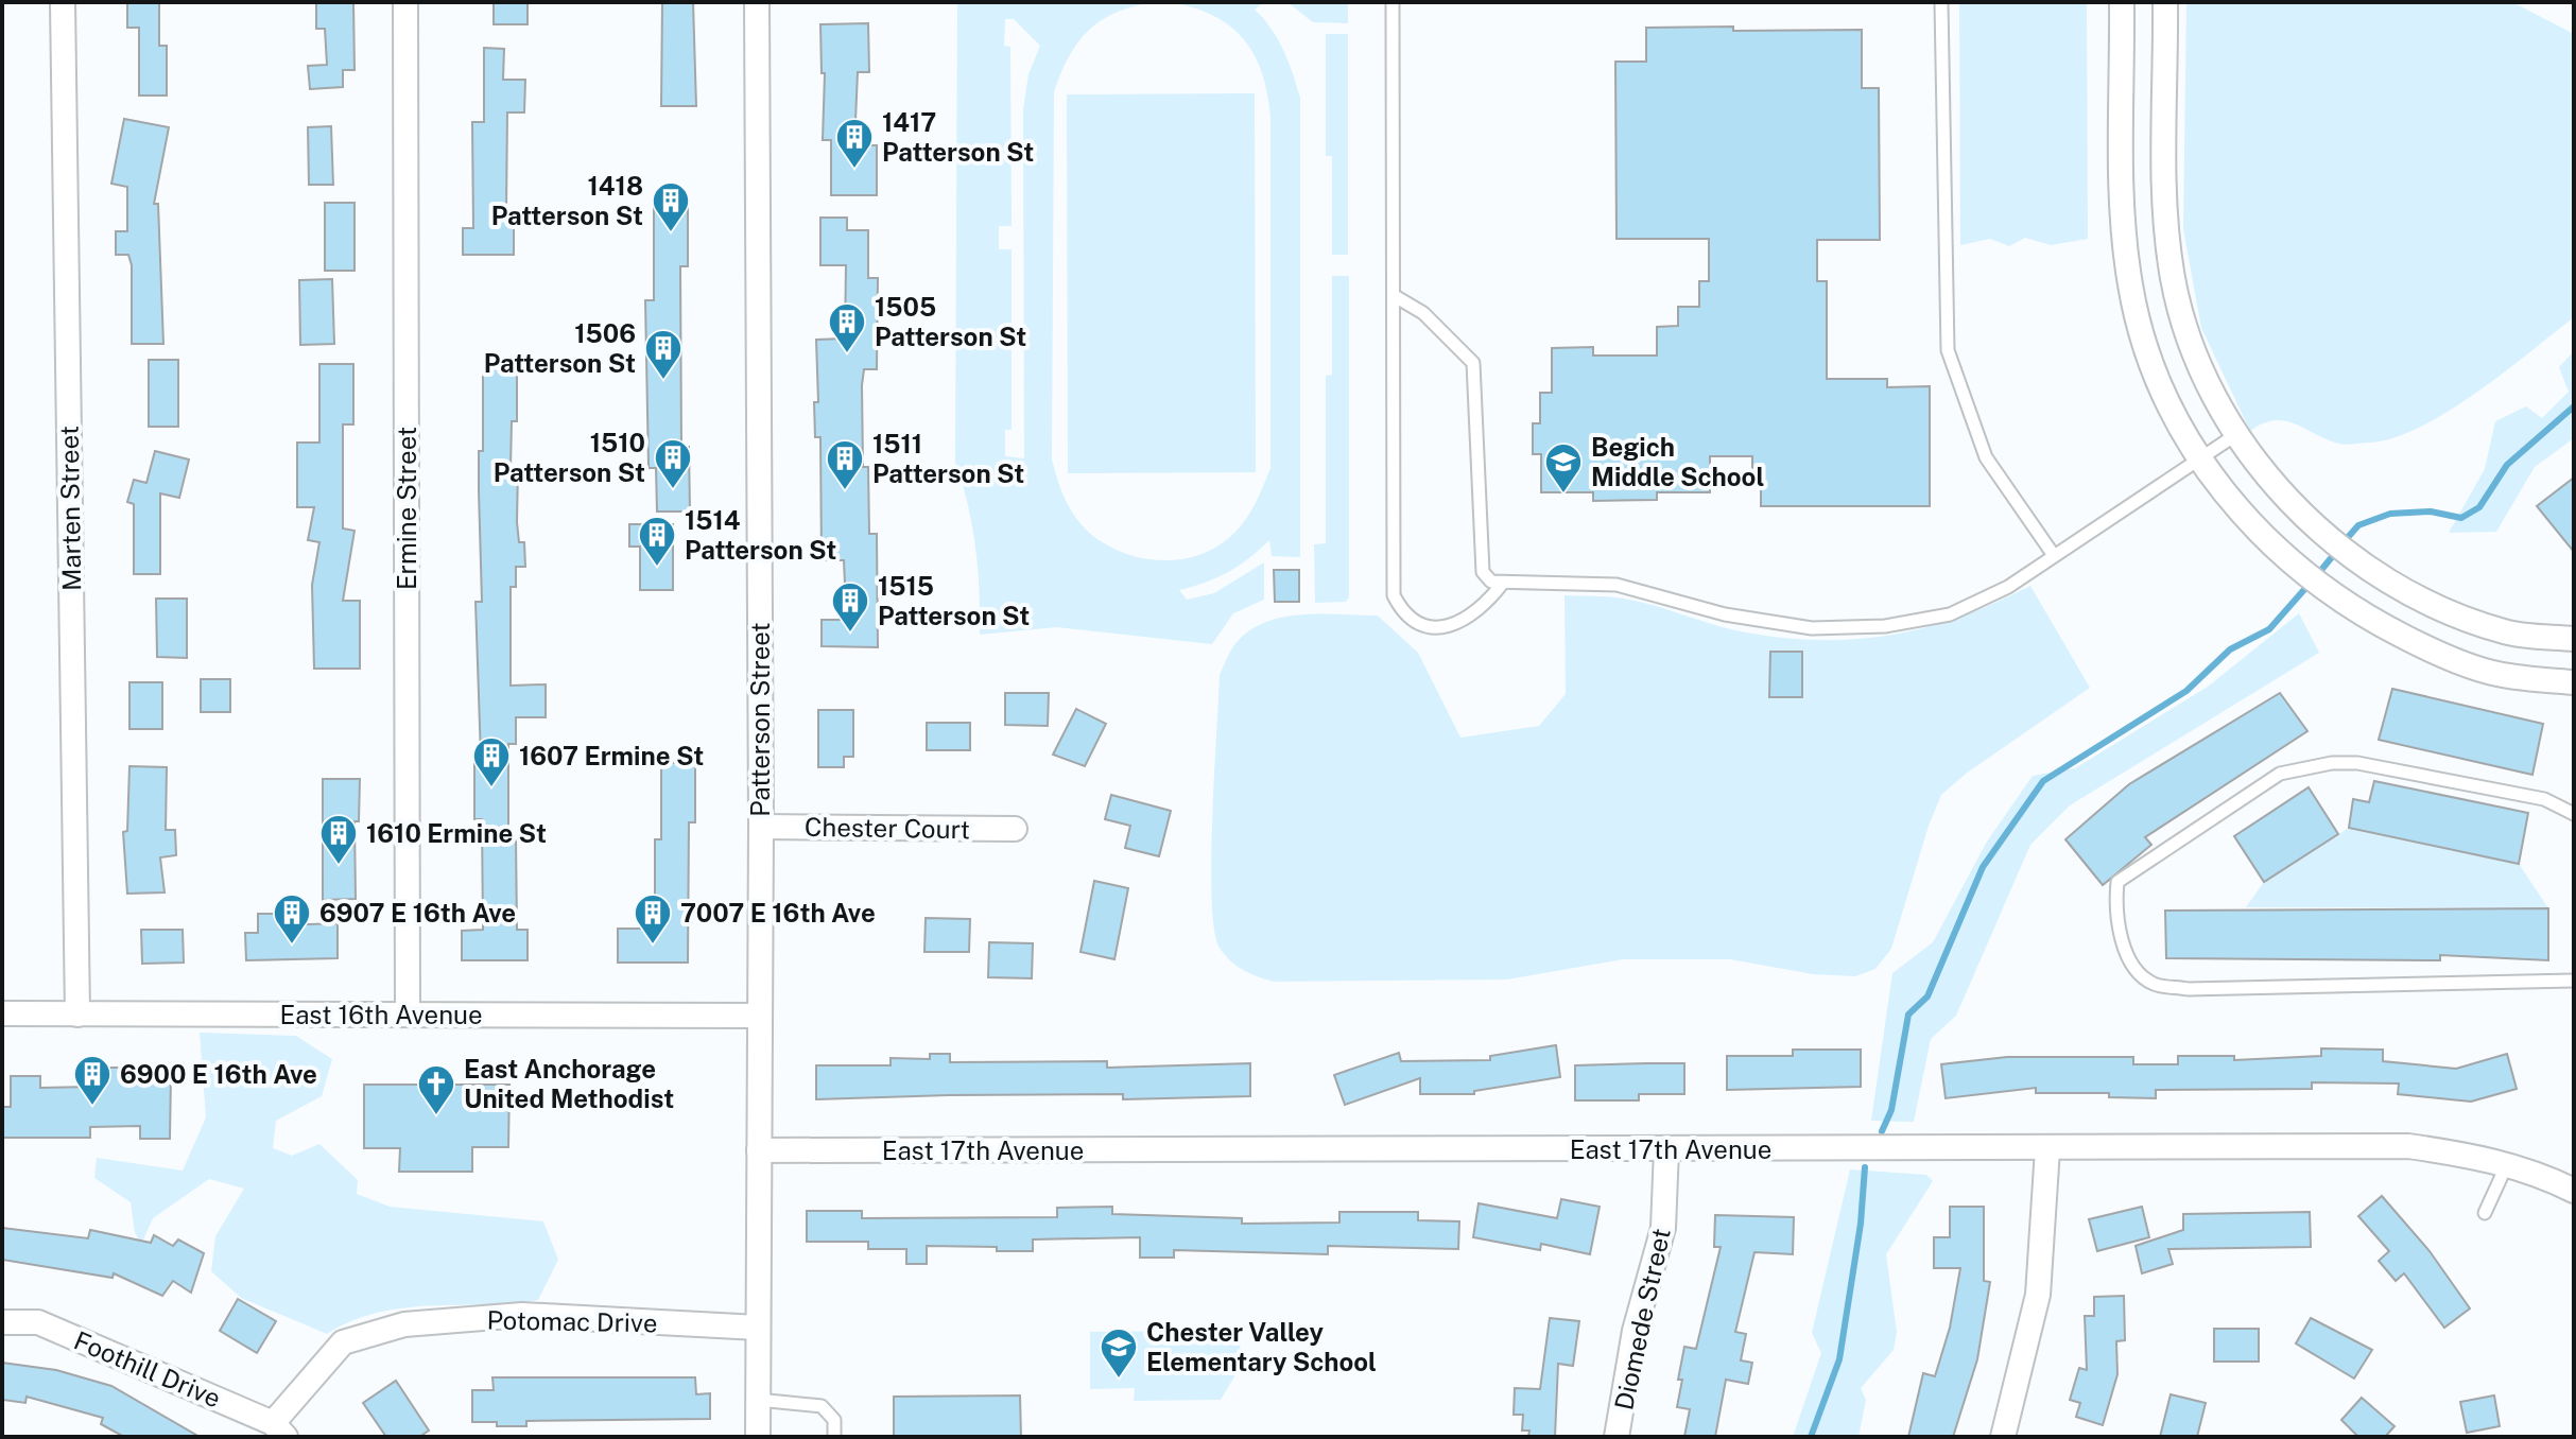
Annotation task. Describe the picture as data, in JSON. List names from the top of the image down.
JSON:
{
  "streets": {
    "street": [
      "Marten Street",
      "Ermine Street",
      "Patterson Street",
      "Chester Court",
      "East 16th Avenue",
      "East 17th Avenue",
      "Diomede Street",
      "Potomac Drive",
      "Foothill Drive"
    ]
  },
  "crossings": [
    ["Marten Street", "East 16th Avenue"],
    ["Ermine Street", "East 16th Avenue"],
    ["Patterson Street", "Chester Court"],
    ["Patterson Street", "East 16th Avenue"],
    ["Patterson Street", "East 17th Avenue"],
    ["Patterson Street", "Potomac Drive"],
    ["East 17th Avenue", "Diomede Street"],
    ["Potomac Drive", "Foothill Drive"]
  ],
  "places": {
    "building": [
      "1417 Patterson St",
      "1418 Patterson St",
      "1505 Patterson St",
      "1506 Patterson St",
      "1510 Patterson St",
      "1511 Patterson St",
      "1514 Patterson St",
      "1515 Patterson St",
      "1607 Ermine St",
      "1610 Ermine St",
      "6907 E 16th Ave",
      "7007 E 16th Ave",
      "6900 E 16th Ave"
    ],
    "school or university": ["Begich Middle School", "Chester Valley Elementary School"],
    "church": ["East Anchorage United Methodist"]
  }
}
